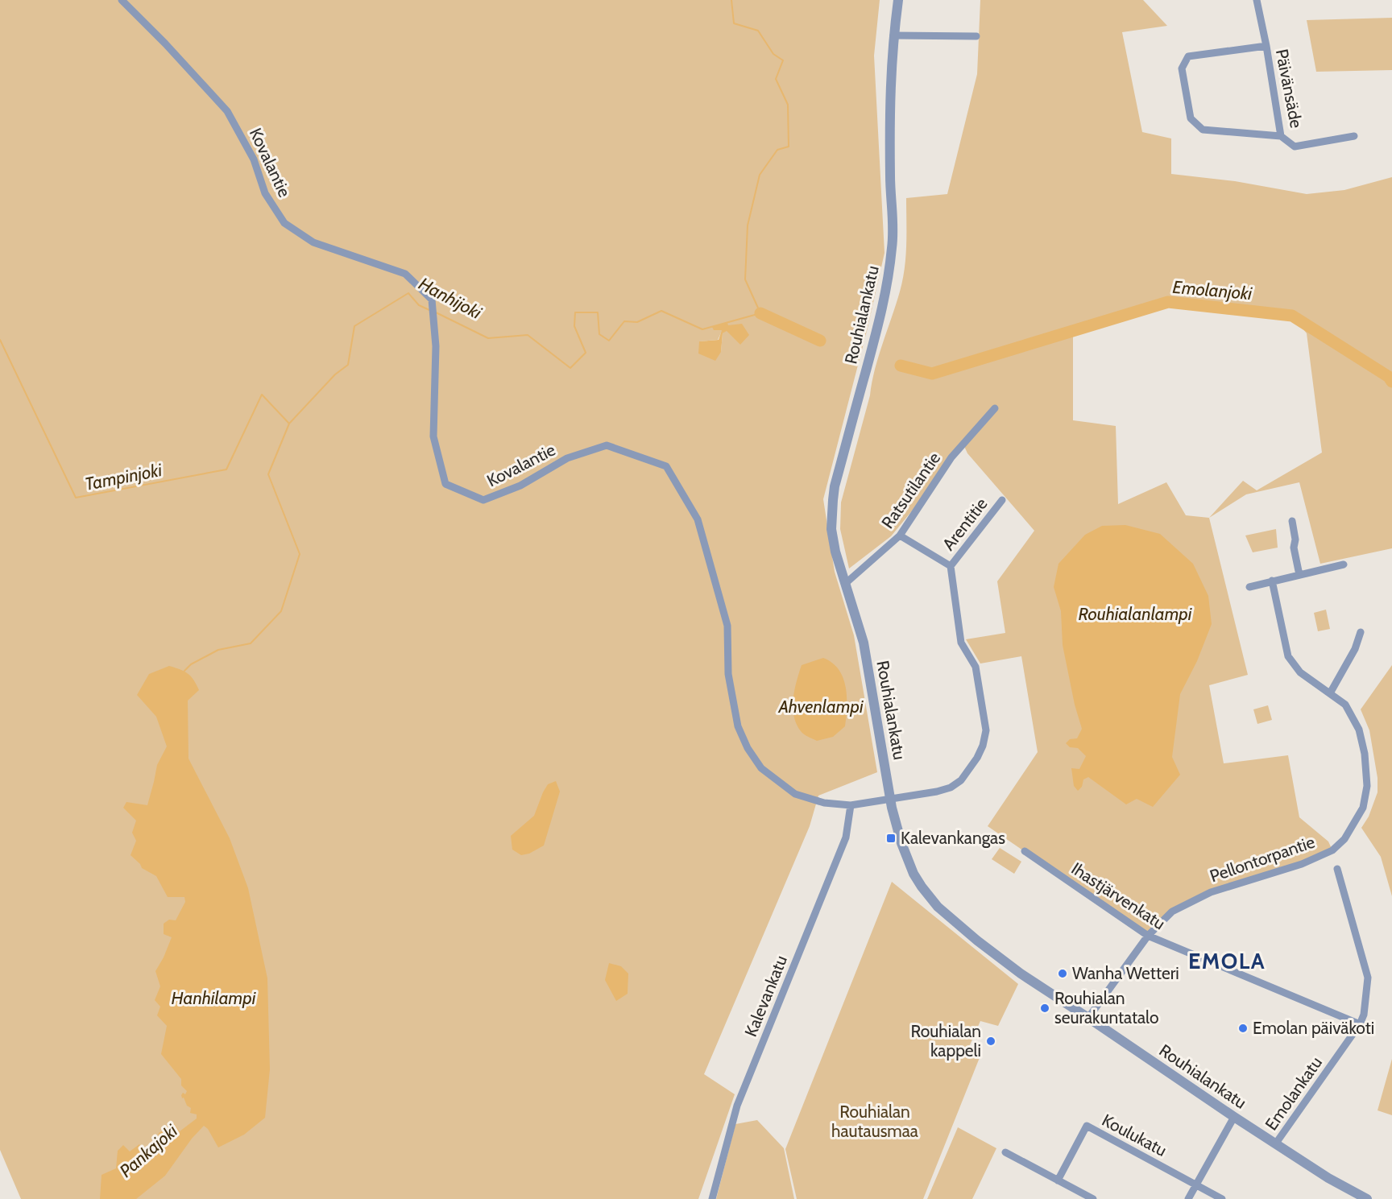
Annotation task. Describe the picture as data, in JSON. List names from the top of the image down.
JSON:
{
  "streets": {
    "street": [
      "Päivänsäde",
      "Kovalantie",
      "Rouhialankatu",
      "Ratsutilantie",
      "Arentitie",
      "Pellontorpantie",
      "Ihastjärvenkatu",
      "Kalevankatu",
      "Emolankatu",
      "Koulukatu"
    ]
  },
  "crossings": [
    ["Kovalantie", "Rouhialankatu"],
    ["Kovalantie", "Arentitie"],
    ["Kovalantie", "Kalevankatu"],
    ["Rouhialankatu", "Ratsutilantie"],
    ["Rouhialankatu", "Pellontorpantie"],
    ["Rouhialankatu", "Emolankatu"],
    ["Pellontorpantie", "Ihastjärvenkatu"],
    ["Ihastjärvenkatu", "Emolankatu"]
  ],
  "districts": ["EMOLA"],
  "water": [
    "Emolanjoki",
    "Hanhijoki",
    "Tampinjoki",
    "Rouhialanlampi",
    "Ahvenlampi",
    "Hanhilampi",
    "Pankajoki"
  ],
  "parks": ["Rouhialan hautausmaa"],
  "places": {
    "transit": ["Kalevankangas"],
    "other": [
      "Wanha Wetteri",
      "Rouhialan seurakuntatalo",
      "Emolan päiväkoti",
      "Rouhialan kappeli"
    ]
  }
}
